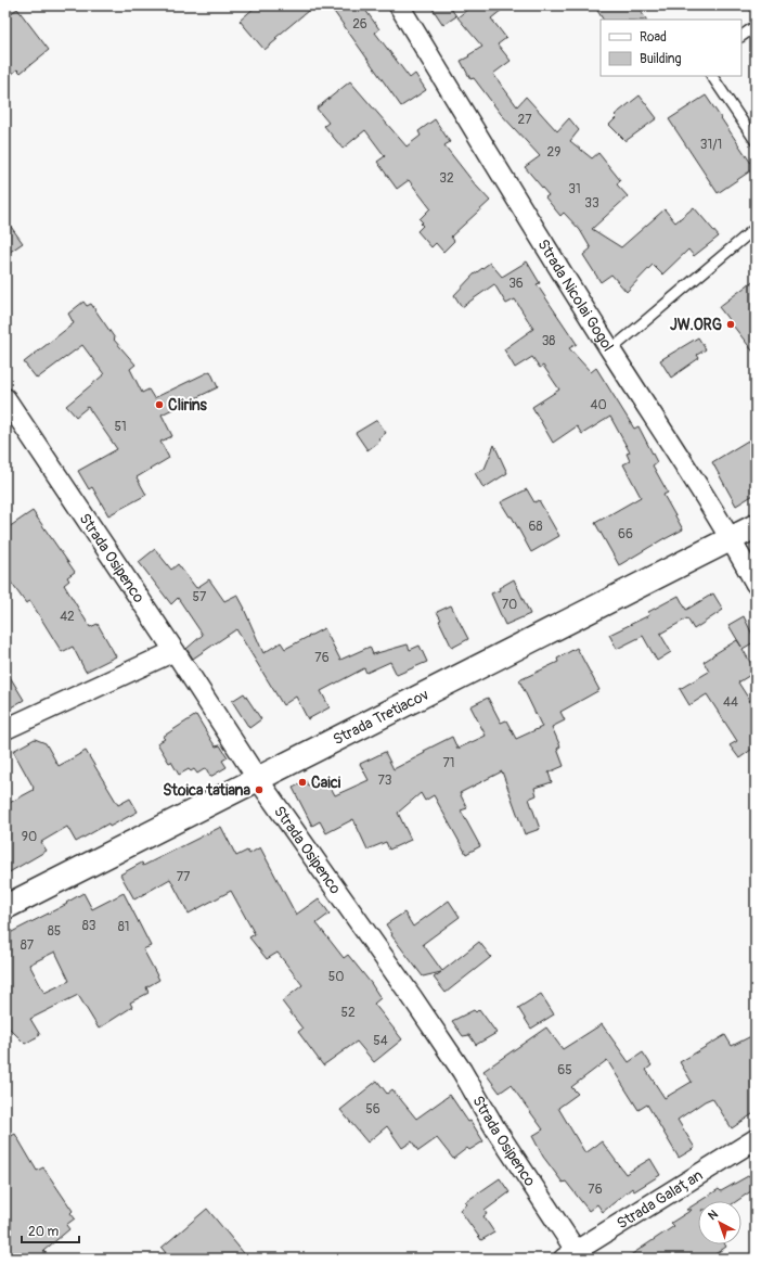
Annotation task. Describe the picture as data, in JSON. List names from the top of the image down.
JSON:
{
  "streets": {
    "street": [
      "Strada Nicolai Gogol",
      "Strada Osipenco",
      "Strada Tretiacov",
      "Strada Galațan"
    ]
  },
  "crossings": [
    ["Strada Nicolai Gogol", "Strada Tretiacov"],
    ["Strada Osipenco", "Strada Tretiacov"],
    ["Strada Osipenco", "Strada Galațan"]
  ],
  "places": [
    "JW.ORG",
    "Clirins",
    "Caici",
    "Stoica tatiana"
  ],
  "house_numbers": [
    "26",
    "27",
    "31/1",
    "29",
    "32",
    "31",
    "33",
    "36",
    "38",
    "40",
    "51",
    "68",
    "66",
    "57",
    "70",
    "42",
    "76",
    "44",
    "71",
    "73",
    "90",
    "77",
    "83",
    "81",
    "85",
    "87",
    "50",
    "52",
    "54",
    "65",
    "56",
    "76"
  ],
  "legend": ["Road", "Building"],
  "scale_bar": "20 m",
  "north": "top left"
}
